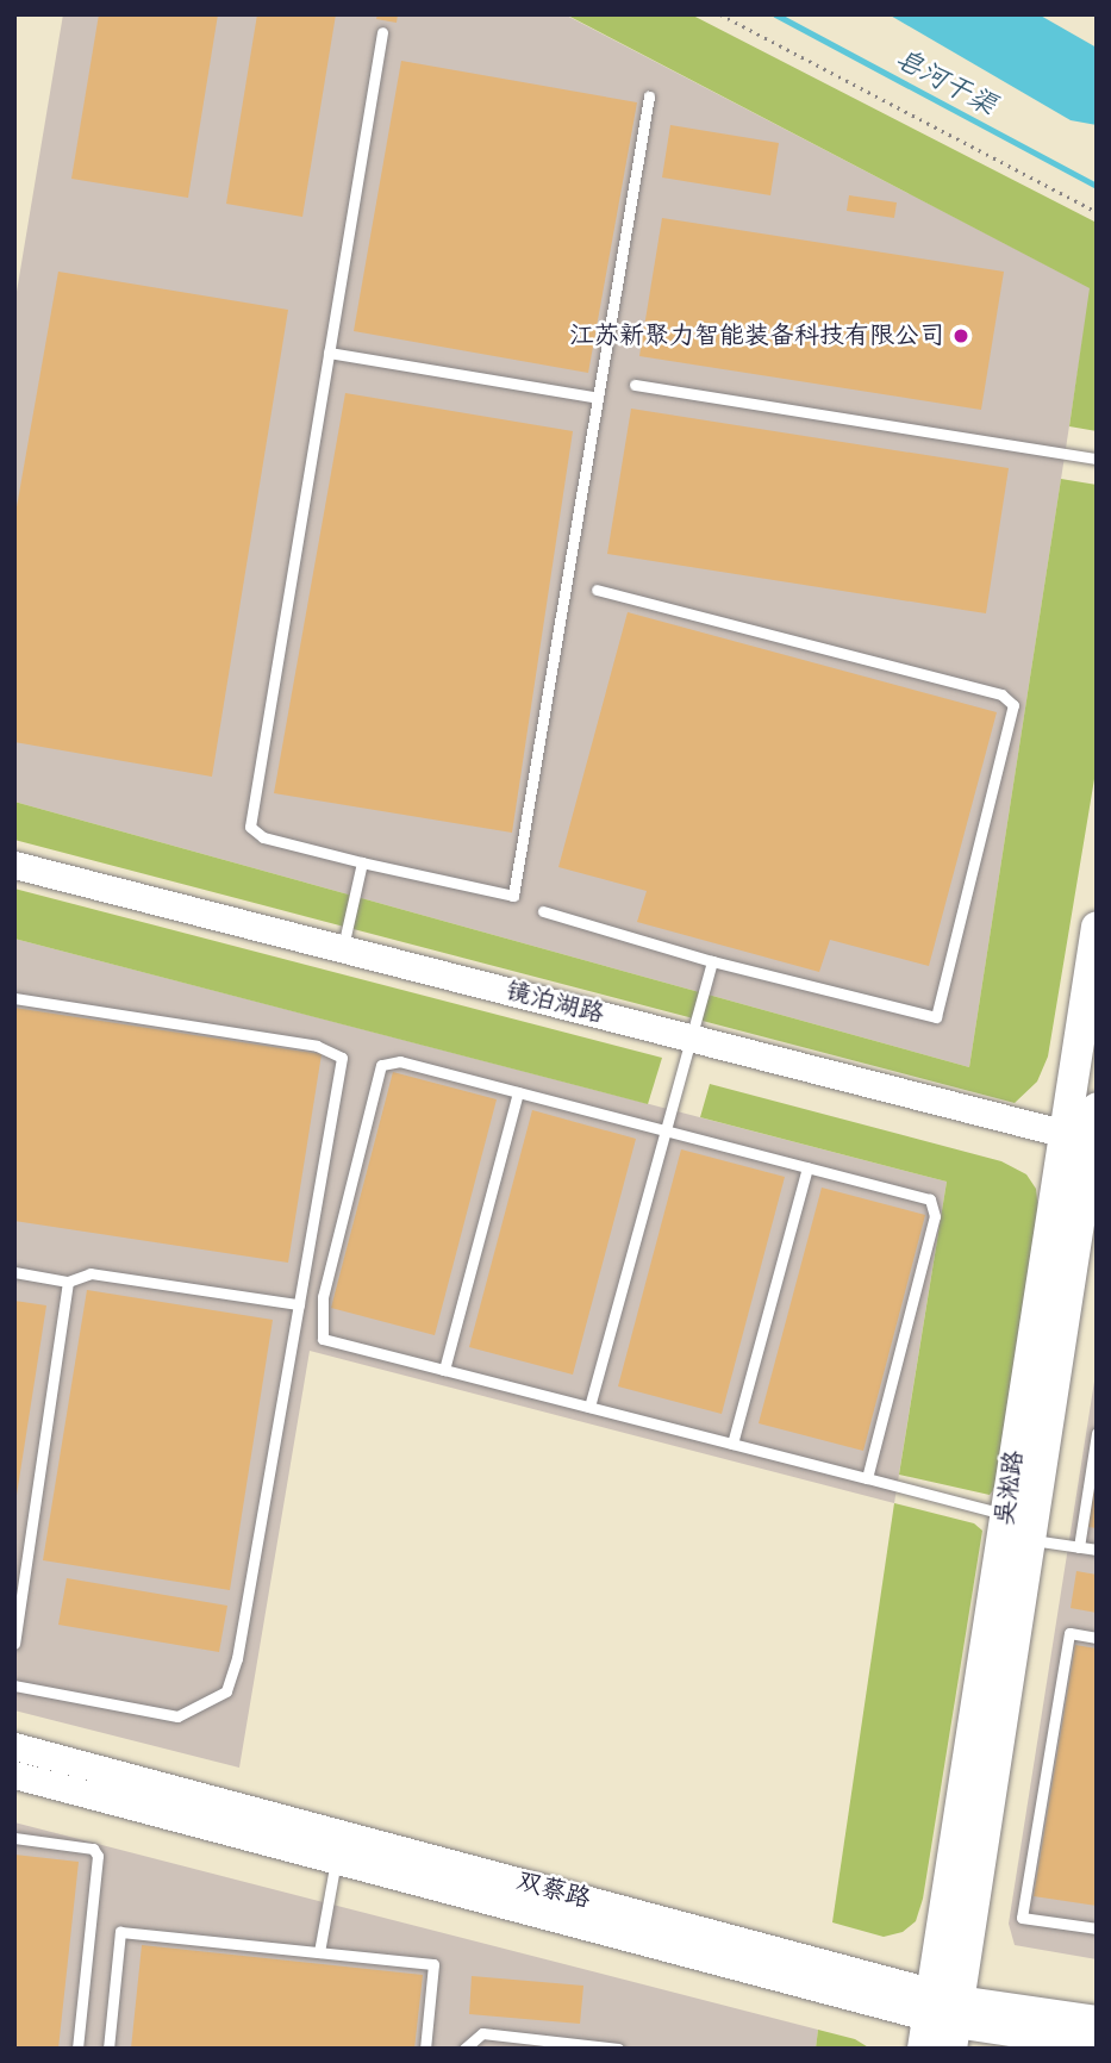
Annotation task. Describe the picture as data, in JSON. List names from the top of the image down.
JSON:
{
  "streets": {
    "main road": ["吴淞路"],
    "street": ["镜泊湖路", "双蔡路"]
  },
  "crossings": [
    ["镜泊湖路", "吴淞路"],
    ["吴淞路", "双蔡路"]
  ],
  "water": ["皂河干渠"],
  "places": ["江苏新聚力智能装备科技有限公司"]
}
